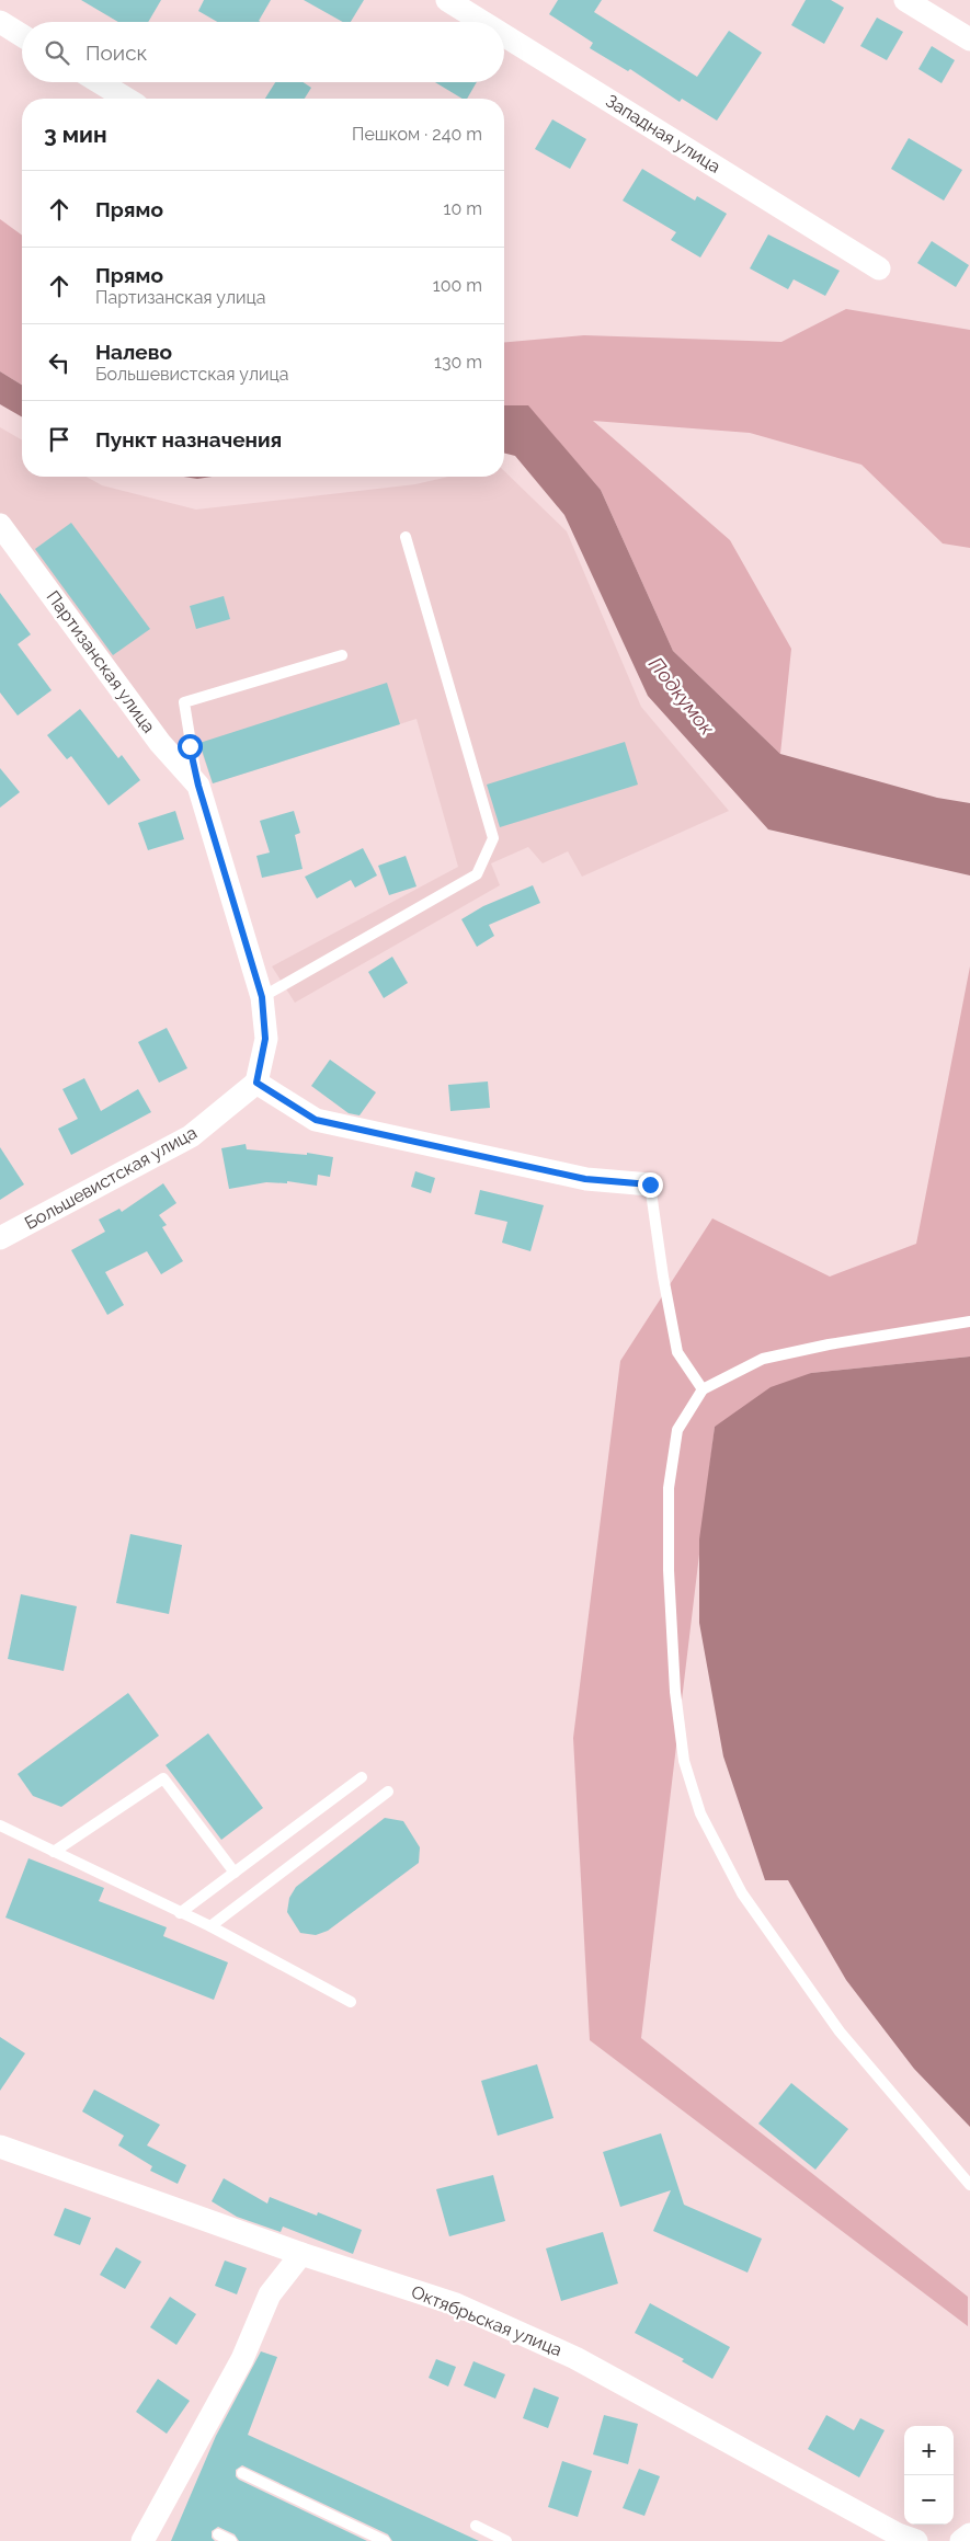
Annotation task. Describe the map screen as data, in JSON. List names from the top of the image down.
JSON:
{
  "streets": {
    "street": [
      "Западная улица",
      "Партизанская улица",
      "Большевистская улица",
      "Октябрьская улица"
    ]
  },
  "crossings": [
    ["Партизанская улица", "Большевистская улица"]
  ],
  "water": ["Подкумок"],
  "page": {
    "search": "Поиск",
    "heading": ["3 мин", "Пешком · 240 m"],
    "list": [
      ["Прямо", "10 m"],
      ["Прямо", "Партизанская улица", "100 m"],
      ["Налево", "Большевистская улица", "130 m"],
      "Пункт назначения"
    ],
    "map_buttons": ["+", "−"]
  }
}
